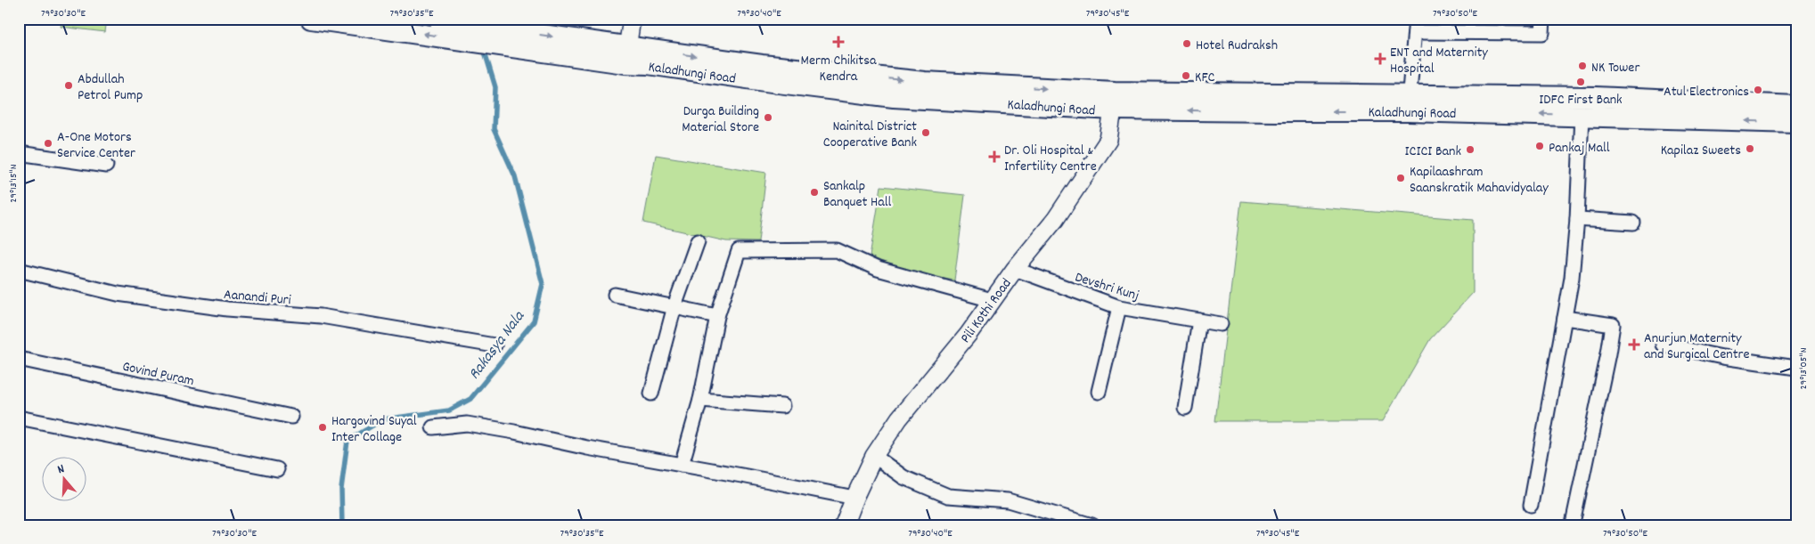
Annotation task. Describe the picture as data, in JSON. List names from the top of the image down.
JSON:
{
  "streets": {
    "main road": ["Kaladhungi Road"],
    "street": [
      "Devshri Kunj",
      "Aanandi Puri",
      "Pili Kothi Road",
      "Govind Puram"
    ]
  },
  "crossings": [
    ["Kaladhungi Road", "Pili Kothi Road"],
    ["Devshri Kunj", "Pili Kothi Road"]
  ],
  "water": ["Rakasya Nala"],
  "places": {
    "health": [
      "Merm Chikitsa Kendra",
      "ENT and Maternity Hospital",
      "Dr. Oli Hospital & Infertility Centre",
      "Anurjun Maternity and Surgical Centre"
    ],
    "other": [
      "Hotel Rudraksh",
      "NK Tower",
      "KFC",
      "IDFC First Bank",
      "Abdullah Petrol Pump",
      "Atul Electronics",
      "Durga Building Material Store",
      "Nainital District Cooperative Bank",
      "A-One Motors Service Center",
      "Pankaj Mall",
      "Kapilaz Sweets",
      "ICICI Bank",
      "Kapilaashram Saanskratik Mahavidyalay",
      "Sankalp Banquet Hall",
      "Hargovind Suyal Inter Collage"
    ]
  },
  "north": "top",
  "coordinates": [
    "79°30'30\"E",
    "79°30'35\"E",
    "79°30'40\"E",
    "79°30'45\"E",
    "79°30'50\"E",
    "29°13'15\"N",
    "29°13'05\"N"
  ]
}
